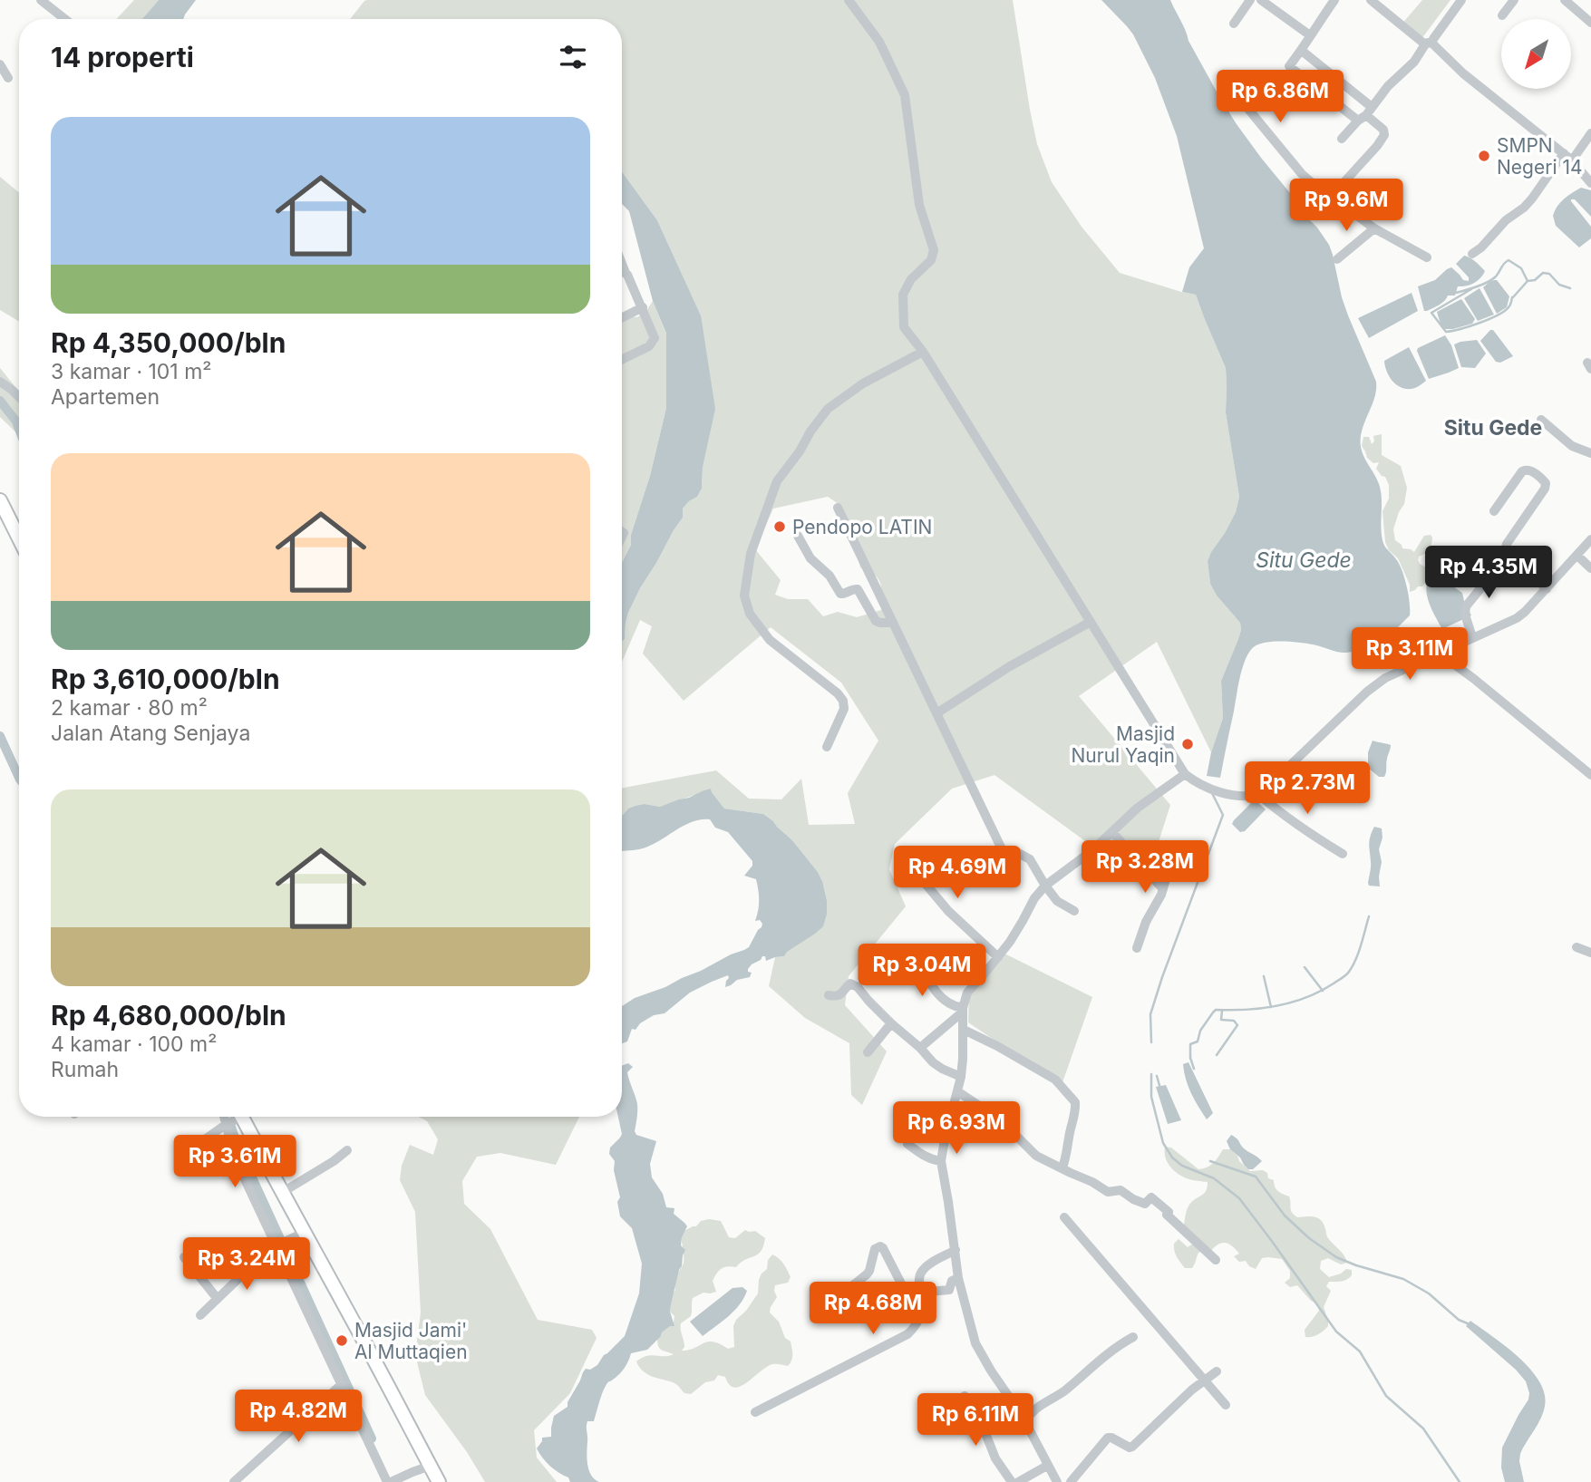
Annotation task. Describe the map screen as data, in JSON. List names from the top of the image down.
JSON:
{
  "districts": ["Situ Gede"],
  "water": ["Situ Gede"],
  "places": [
    "SMPN Negeri 14",
    "Pendopo LATIN",
    "Masjid Nurul Yaqin",
    "Masjid Jami' Al Muttaqien"
  ],
  "north": "bottom left",
  "page": {
    "heading": "14 properti",
    "price": [
      "Rp 6.86M",
      "Rp 9.6M",
      "Rp 4.35M",
      "Rp 3.11M",
      "Rp 2.73M",
      "Rp 3.28M",
      "Rp 4.69M",
      "Rp 3.04M",
      "Rp 6.93M",
      "Rp 3.61M",
      "Rp 3.24M",
      "Rp 4.68M",
      "Rp 4.82M",
      "Rp 6.11M"
    ],
    "list": [
      {
        "name": "Rp 4,350,000/bln",
        "note": "3 kamar · 101 m² · Apartemen"
      },
      {
        "name": "Rp 3,610,000/bln",
        "note": "2 kamar · 80 m² · Jalan Atang Senjaya"
      },
      {
        "name": "Rp 4,680,000/bln",
        "note": "4 kamar · 100 m² · Rumah"
      }
    ]
  }
}
